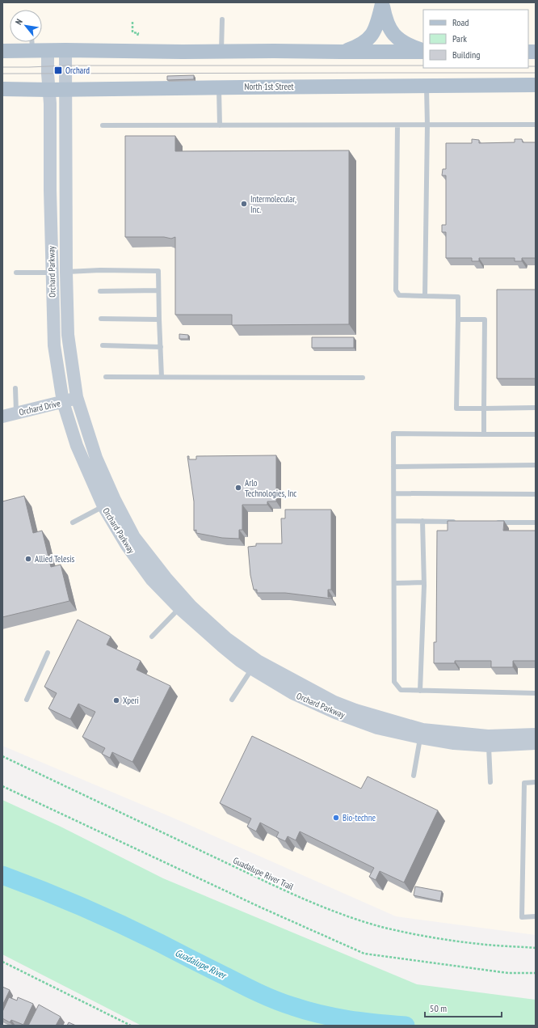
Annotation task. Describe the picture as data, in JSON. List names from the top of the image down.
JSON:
{
  "streets": {
    "main road": ["North 1st Street", "Orchard Parkway", "Orchard Drive"],
    "path": ["Guadalupe River Trail"]
  },
  "crossings": [
    ["North 1st Street", "Orchard Parkway"],
    ["Orchard Parkway", "Orchard Drive"]
  ],
  "water": ["Guadalupe River"],
  "places": {
    "transit": ["Orchard"],
    "other": [
      "Intermolecular, Inc.",
      "Arlo Technologies, Inc",
      "Allied Telesis",
      "Xperi",
      "Bio-techne"
    ]
  },
  "legend": ["Road", "Park", "Building"],
  "scale_bar": "50 m",
  "north": "top left"
}
